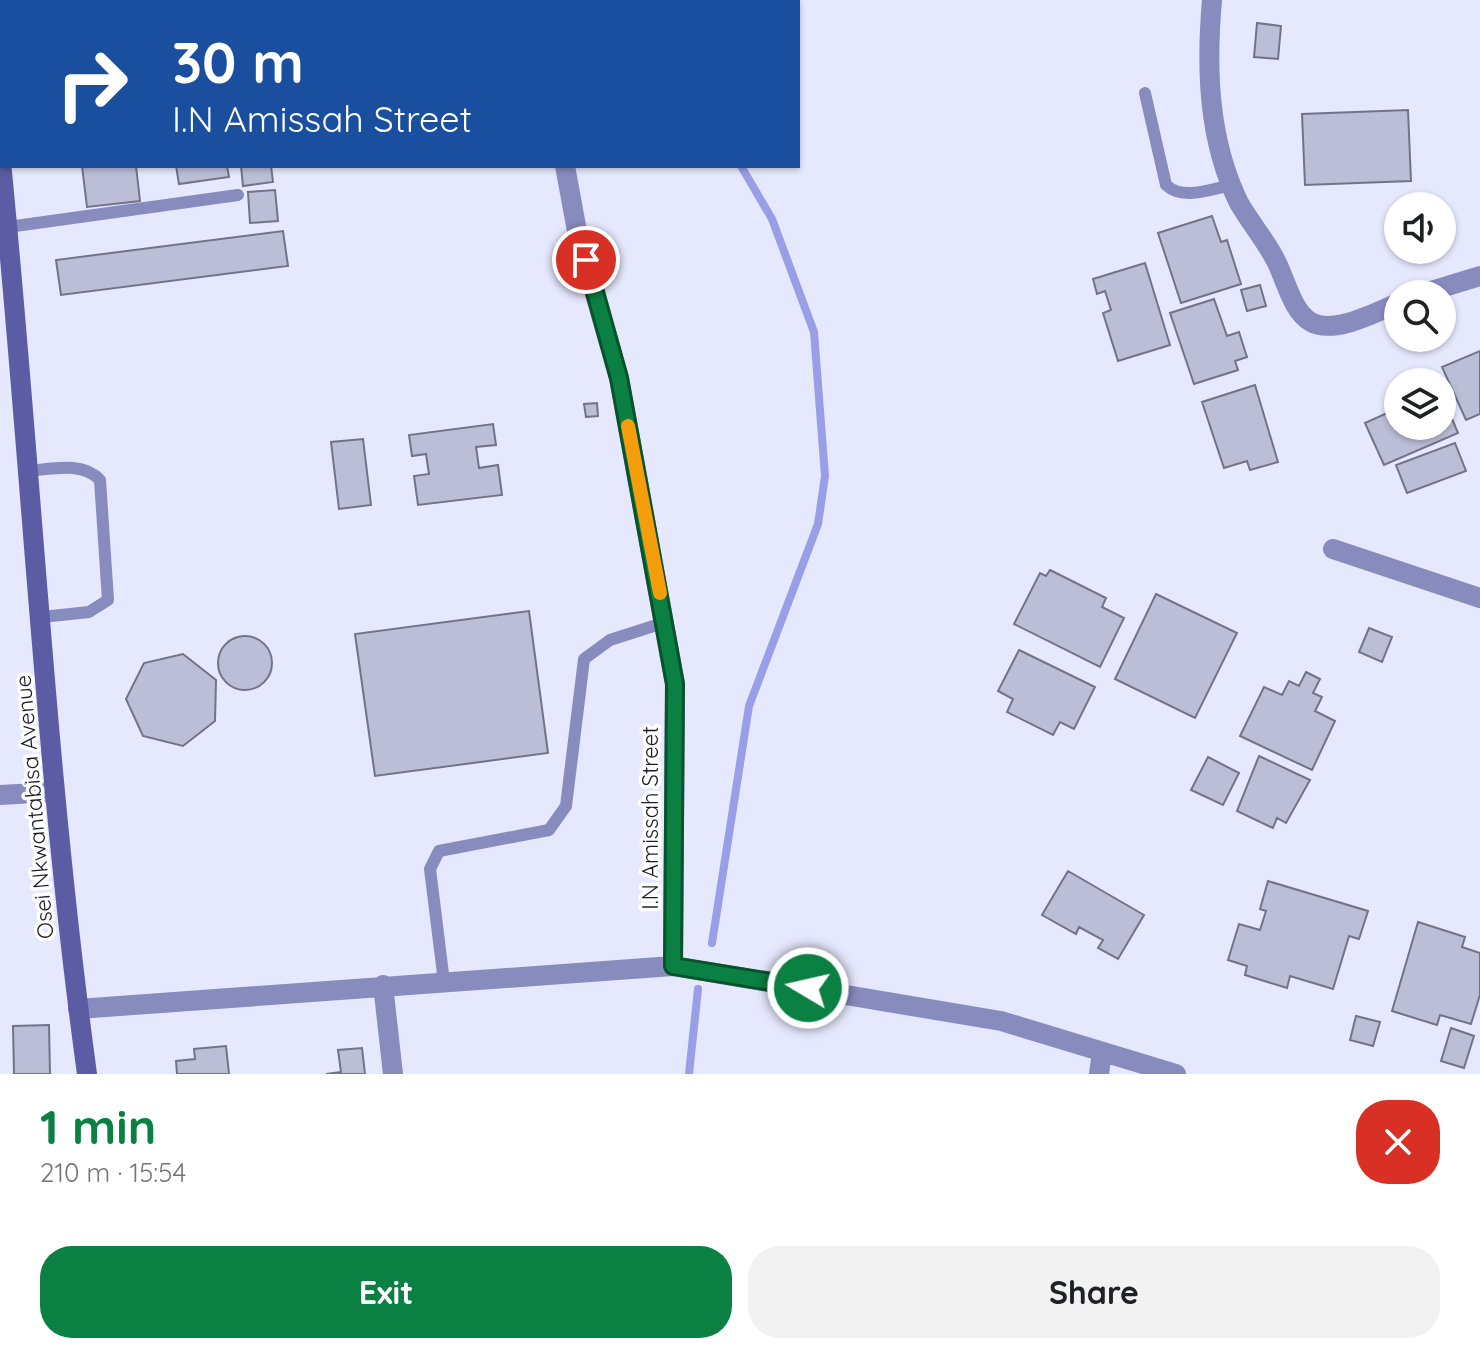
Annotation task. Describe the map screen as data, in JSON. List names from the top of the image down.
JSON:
{
  "streets": {
    "street": ["Osei Nkwantabisa Avenue", "I.N Amissah Street"]
  },
  "page": {
    "turn": ["30 m", "I.N Amissah Street"],
    "heading": ["1 min", "210 m · 15:54"],
    "buttons": ["Exit", "Share"]
  }
}
